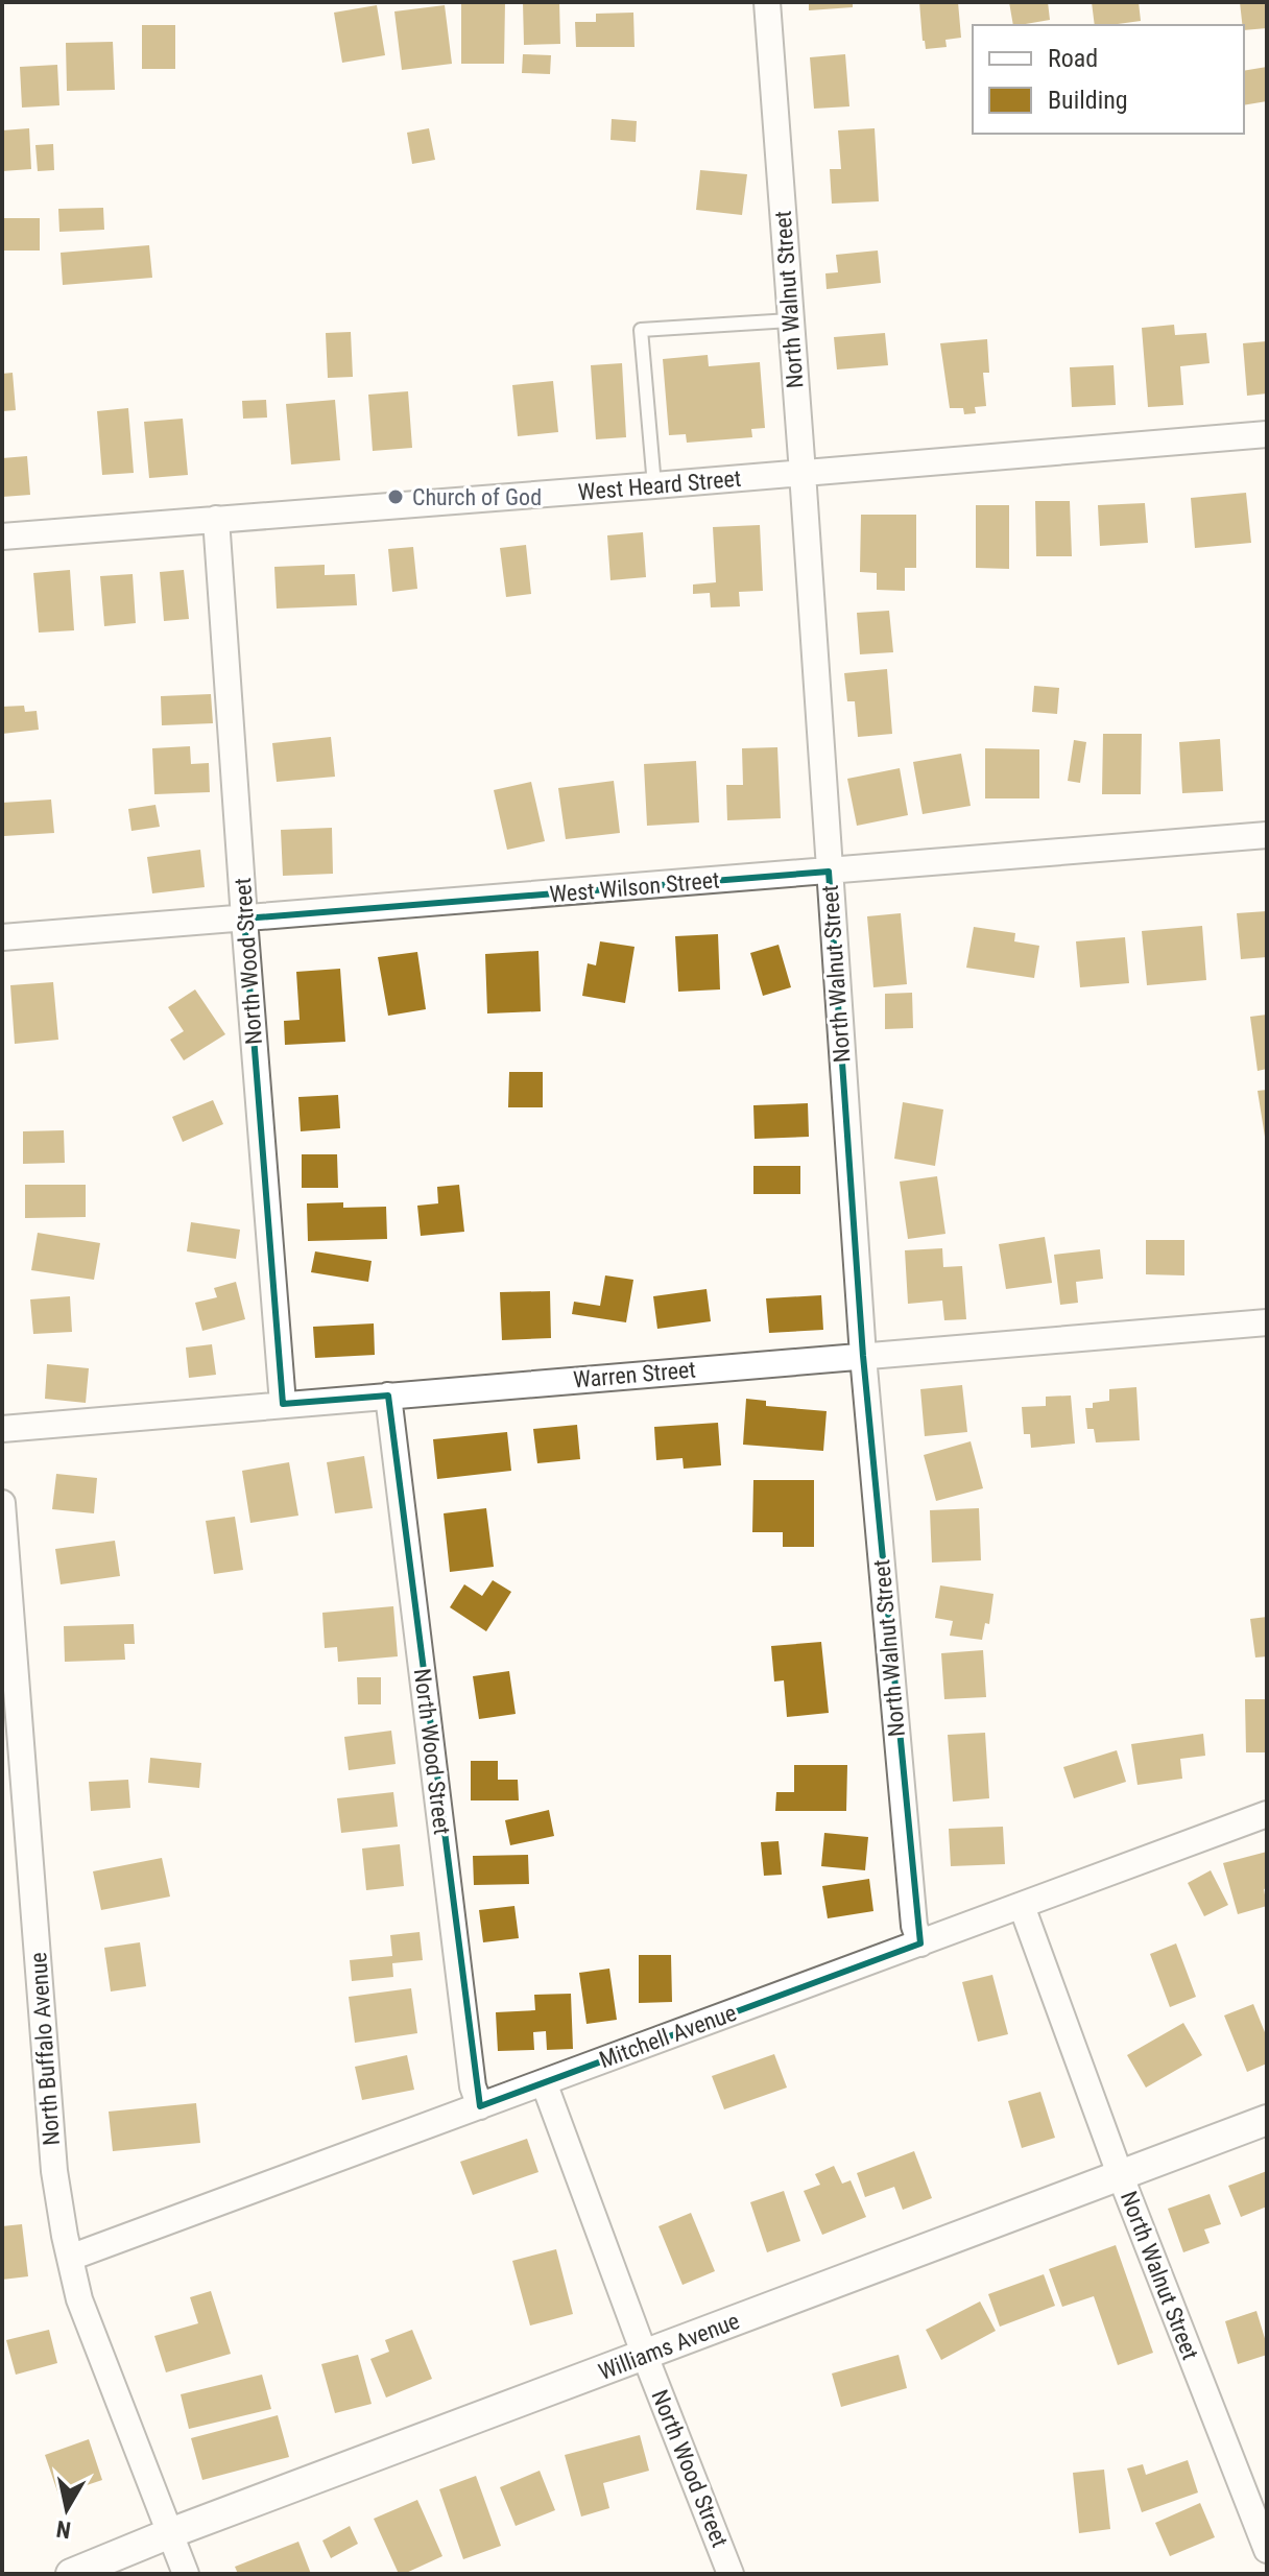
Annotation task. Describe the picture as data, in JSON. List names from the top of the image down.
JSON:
{
  "streets": {
    "street": [
      "North Walnut Street",
      "West Heard Street",
      "West Wilson Street",
      "North Wood Street",
      "Warren Street",
      "Mitchell Avenue",
      "North Buffalo Avenue",
      "Williams Avenue"
    ]
  },
  "crossings": [
    ["North Walnut Street", "West Heard Street"],
    ["North Walnut Street", "West Wilson Street"],
    ["North Walnut Street", "Warren Street"],
    ["North Walnut Street", "Mitchell Avenue"],
    ["North Walnut Street", "Williams Avenue"],
    ["West Heard Street", "North Wood Street"],
    ["West Wilson Street", "North Wood Street"],
    ["North Wood Street", "Warren Street"],
    ["North Wood Street", "Mitchell Avenue"],
    ["North Wood Street", "Williams Avenue"],
    ["Mitchell Avenue", "North Buffalo Avenue"],
    ["North Buffalo Avenue", "Williams Avenue"]
  ],
  "places": ["Church of God"],
  "legend": ["Road", "Building"],
  "north": "bottom"
}
